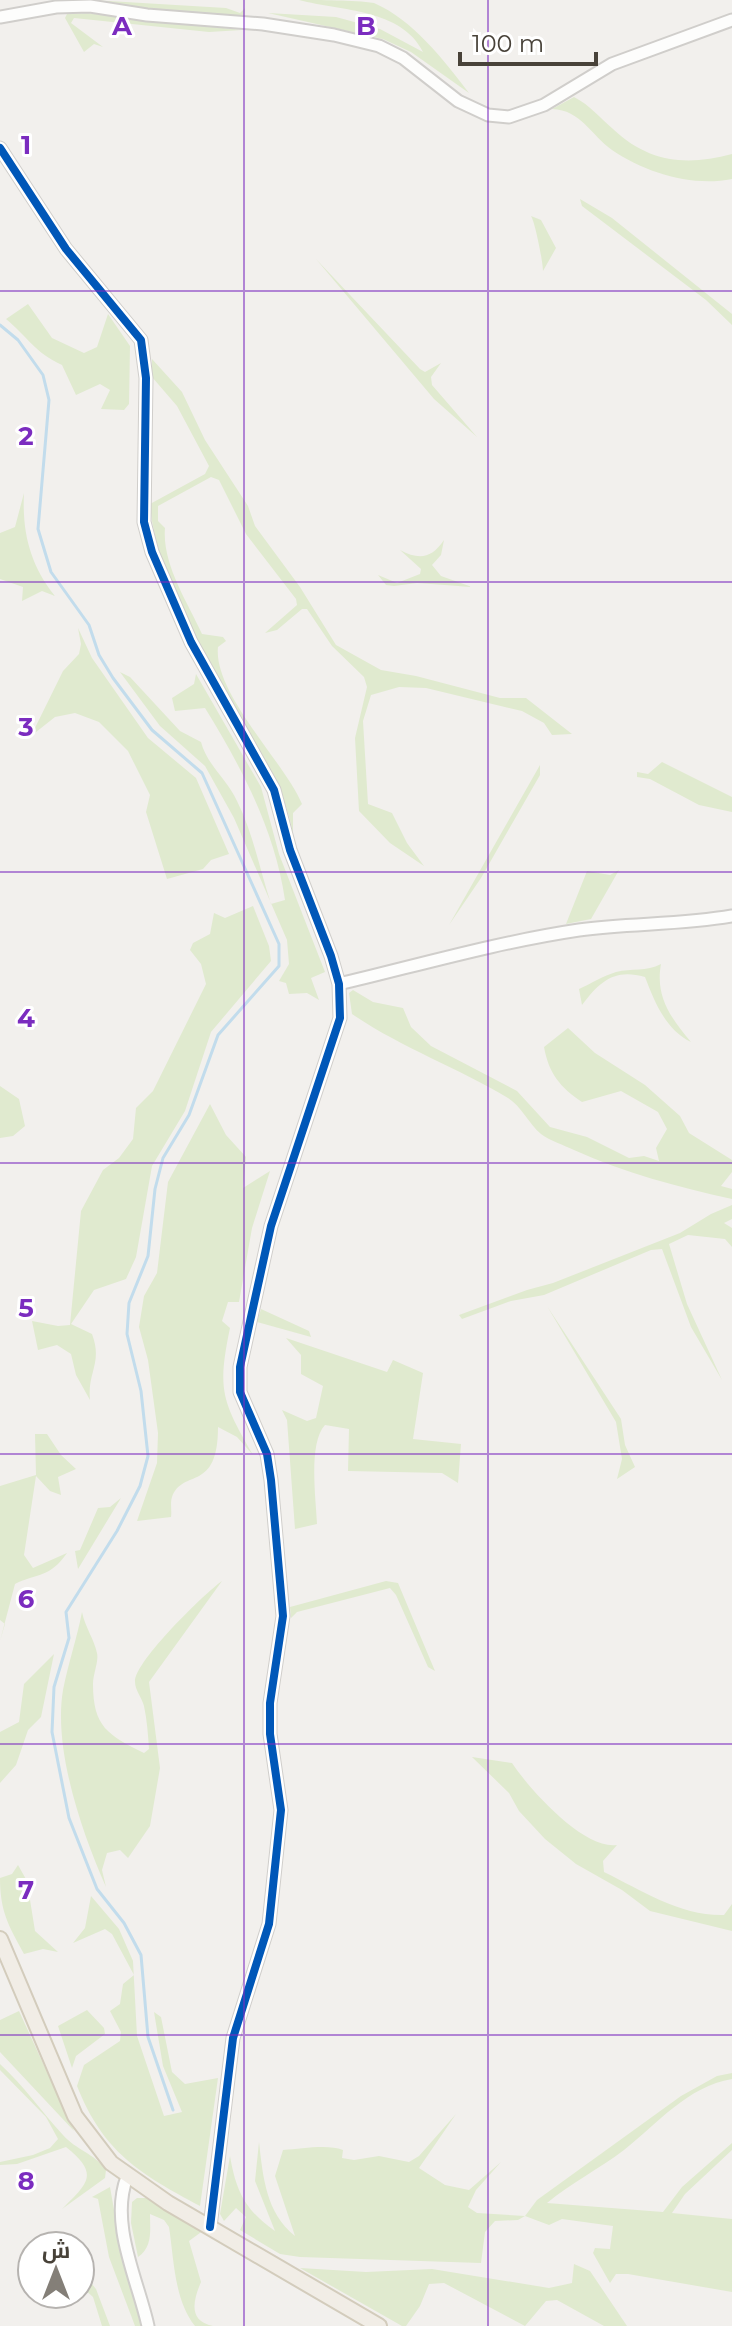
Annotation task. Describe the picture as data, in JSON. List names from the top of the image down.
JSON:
{
  "scale_bar": "100 m",
  "north": "top",
  "grid": {
    "columns": ["A", "B"],
    "rows": [
      "1",
      "2",
      "3",
      "4",
      "5",
      "6",
      "7",
      "8"
    ]
  }
}
